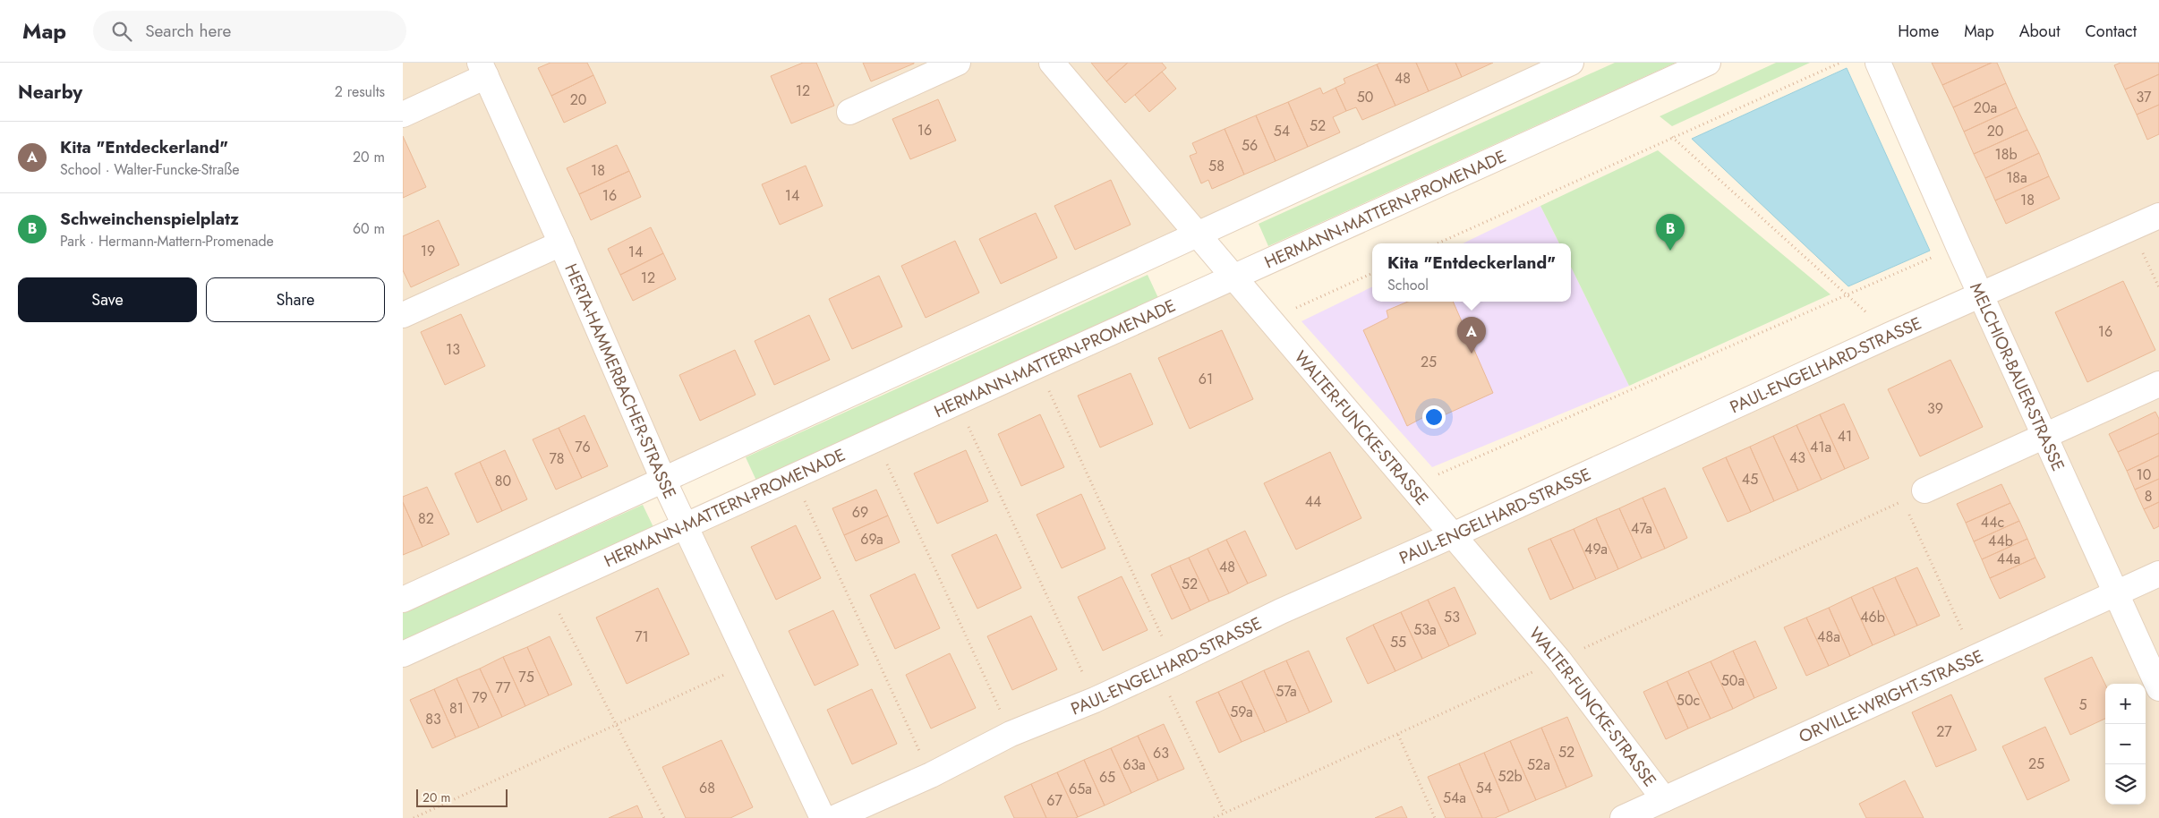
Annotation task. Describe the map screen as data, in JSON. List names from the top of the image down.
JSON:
{
  "streets": {
    "street": [
      "HERMANN-MATTERN-PROMENADE",
      "PAUL-ENGELHARD-STRASSE",
      "MELCHIOR-BAUER-STRASSE",
      "HERTA-HAMMERBACHER-STRASSE",
      "WALTER-FUNCKE-STRASSE",
      "ORVILLE-WRIGHT-STRASSE"
    ]
  },
  "crossings": [
    ["HERMANN-MATTERN-PROMENADE", "HERTA-HAMMERBACHER-STRASSE"],
    ["HERMANN-MATTERN-PROMENADE", "WALTER-FUNCKE-STRASSE"],
    ["PAUL-ENGELHARD-STRASSE", "MELCHIOR-BAUER-STRASSE"],
    ["PAUL-ENGELHARD-STRASSE", "WALTER-FUNCKE-STRASSE"],
    ["MELCHIOR-BAUER-STRASSE", "ORVILLE-WRIGHT-STRASSE"],
    ["WALTER-FUNCKE-STRASSE", "ORVILLE-WRIGHT-STRASSE"]
  ],
  "house_numbers": [
    "48",
    "12",
    "50",
    "37",
    "20",
    "20a",
    "52",
    "16",
    "54",
    "20",
    "56",
    "18b",
    "58",
    "18",
    "18a",
    "16",
    "14",
    "18",
    "19",
    "14",
    "12",
    "16",
    "13",
    "25",
    "61",
    "39",
    "41",
    "76",
    "41a",
    "43",
    "78",
    "10",
    "45",
    "80",
    "8",
    "44",
    "69",
    "82",
    "44c",
    "47a",
    "69a",
    "44b",
    "49a",
    "44a",
    "48",
    "52",
    "53",
    "46b",
    "53a",
    "71",
    "48a",
    "55",
    "75",
    "50a",
    "77",
    "57a",
    "79",
    "50c",
    "5",
    "81",
    "59a",
    "83",
    "27",
    "52",
    "63",
    "25",
    "63a",
    "52a",
    "52b",
    "65",
    "68",
    "54",
    "65a",
    "54a",
    "67"
  ],
  "scale_bar": "20 m",
  "page": {
    "header": "Map",
    "search": "Search here",
    "nav": [
      "Home",
      "Map",
      "About",
      "Contact"
    ],
    "heading": ["Nearby", "2 results"],
    "list": [
      {
        "mark": "A",
        "name": "Kita \"Entdeckerland\"",
        "note": "School · Walter-Funcke-Straße",
        "value": "20 m"
      },
      {
        "mark": "B",
        "name": "Schweinchenspielplatz",
        "note": "Park · Hermann-Mattern-Promenade",
        "value": "60 m"
      }
    ],
    "pins": ["B", "A"],
    "popup": ["Kita \"Entdeckerland\"", "School"],
    "buttons": ["Save", "Share"],
    "map_buttons": ["+", "−"],
    "scale": "20 m"
  }
}
